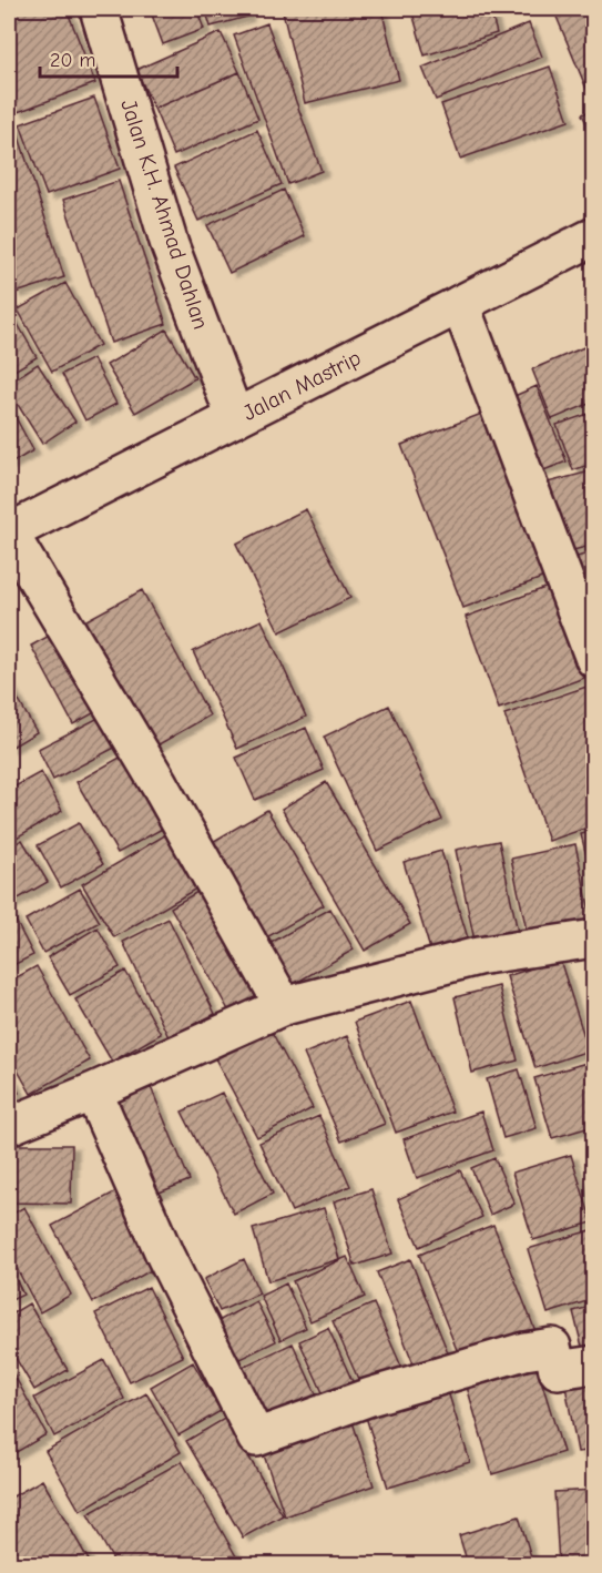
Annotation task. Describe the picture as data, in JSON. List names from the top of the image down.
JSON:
{
  "streets": {
    "street": ["Jalan K.H. Ahmad Dahlan", "Jalan Mastrip"]
  },
  "crossings": [
    ["Jalan K.H. Ahmad Dahlan", "Jalan Mastrip"]
  ],
  "scale_bar": "20 m"
}
